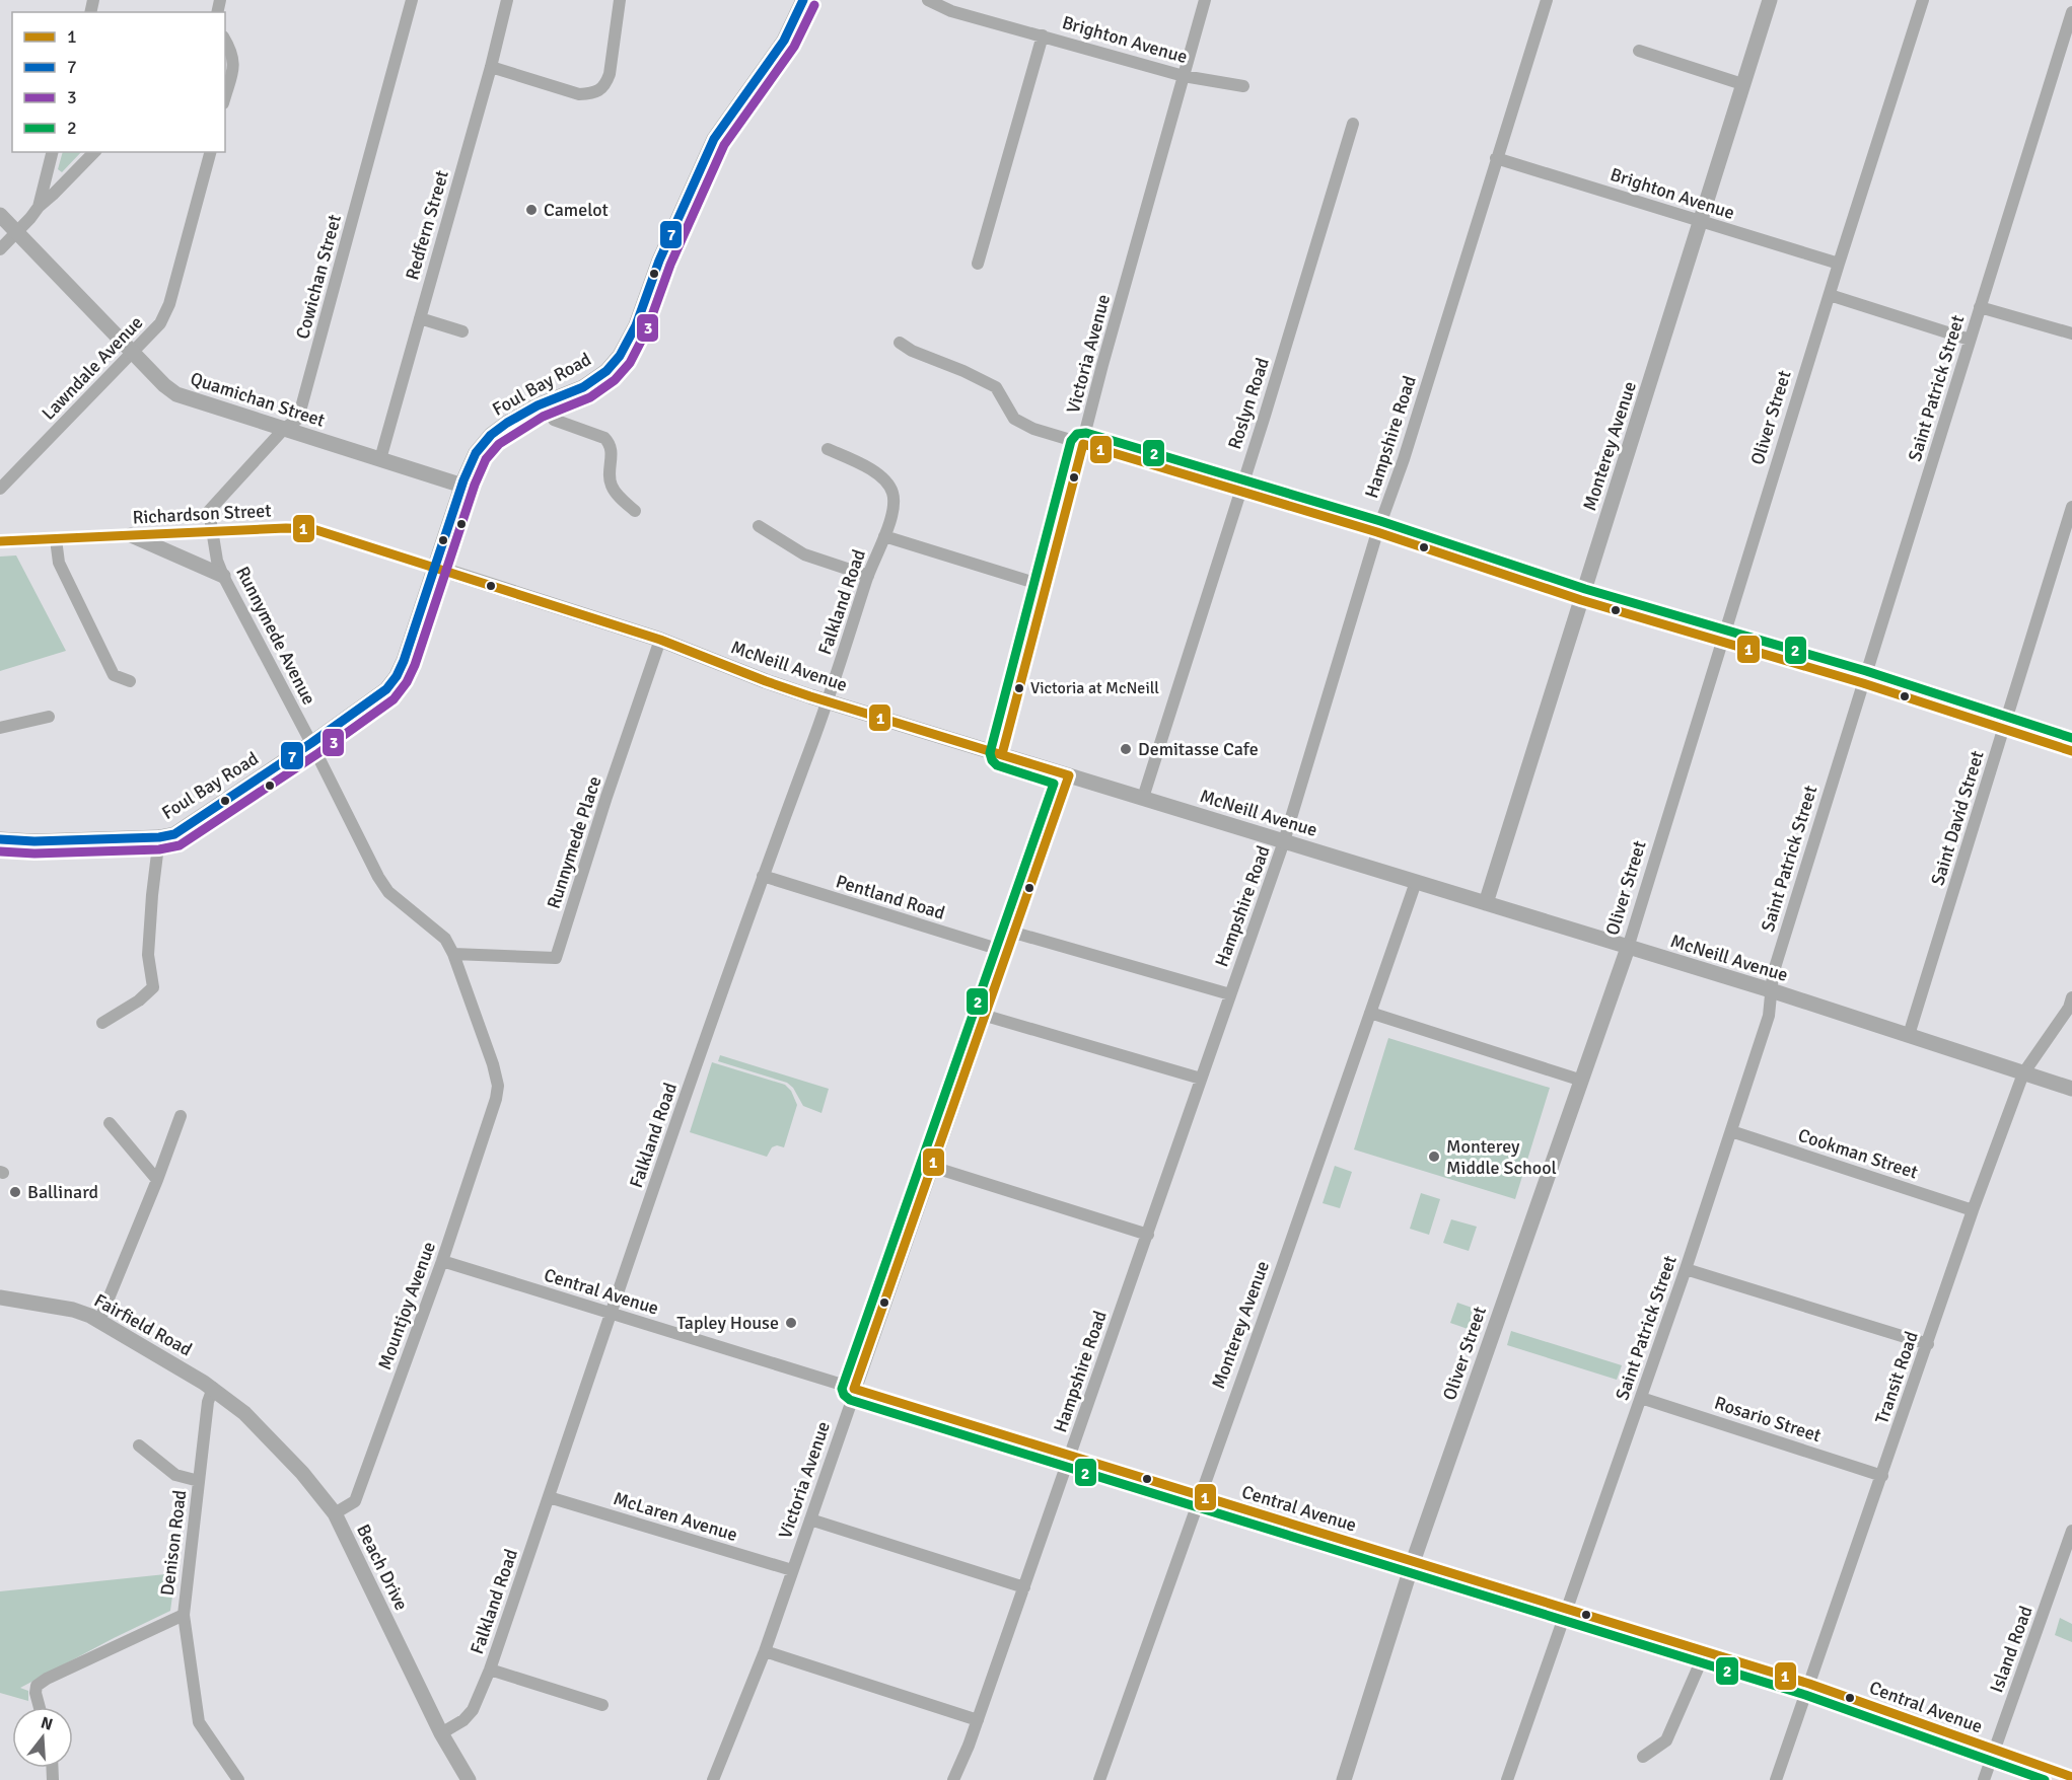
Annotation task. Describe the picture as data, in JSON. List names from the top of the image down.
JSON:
{
  "streets": {
    "street": [
      "Brighton Avenue",
      "Redfern Street",
      "Cowichan Street",
      "Victoria Avenue",
      "Lawndale Avenue",
      "Foul Bay Road",
      "Saint Patrick Street",
      "Quamichan Street",
      "Roslyn Road",
      "Oliver Street",
      "Hampshire Road",
      "Monterey Avenue",
      "Richardson Street",
      "Falkland Road",
      "Runnymede Avenue",
      "McNeill Avenue",
      "Saint David Street",
      "Runnymede Place",
      "Pentland Road",
      "Cookman Street",
      "Central Avenue",
      "Mountjoy Avenue",
      "Fairfield Road",
      "Transit Road",
      "Rosario Street",
      "McLaren Avenue",
      "Denison Road",
      "Beach Drive",
      "Island Road"
    ]
  },
  "crossings": [
    ["Brighton Avenue", "Victoria Avenue"],
    ["Brighton Avenue", "Oliver Street"],
    ["Brighton Avenue", "Hampshire Road"],
    ["Brighton Avenue", "Monterey Avenue"],
    ["Redfern Street", "Quamichan Street"],
    ["Cowichan Street", "Quamichan Street"],
    ["Cowichan Street", "Richardson Street"],
    ["Cowichan Street", "Runnymede Avenue"],
    ["Victoria Avenue", "McNeill Avenue"],
    ["Victoria Avenue", "Pentland Road"],
    ["Victoria Avenue", "Central Avenue"],
    ["Victoria Avenue", "McLaren Avenue"],
    ["Lawndale Avenue", "Quamichan Street"],
    ["Foul Bay Road", "Quamichan Street"],
    ["Foul Bay Road", "Richardson Street"],
    ["Foul Bay Road", "Runnymede Avenue"],
    ["Foul Bay Road", "McNeill Avenue"],
    ["Saint Patrick Street", "McNeill Avenue"],
    ["Saint Patrick Street", "Cookman Street"],
    ["Saint Patrick Street", "Central Avenue"],
    ["Saint Patrick Street", "Rosario Street"],
    ["Roslyn Road", "McNeill Avenue"],
    ["Oliver Street", "McNeill Avenue"],
    ["Oliver Street", "Central Avenue"],
    ["Hampshire Road", "McNeill Avenue"],
    ["Hampshire Road", "Central Avenue"],
    ["Monterey Avenue", "McNeill Avenue"],
    ["Monterey Avenue", "Central Avenue"],
    ["Richardson Street", "Runnymede Avenue"],
    ["Richardson Street", "McNeill Avenue"],
    ["Falkland Road", "McNeill Avenue"],
    ["Falkland Road", "Pentland Road"],
    ["Falkland Road", "Central Avenue"],
    ["Falkland Road", "McLaren Avenue"],
    ["Falkland Road", "Beach Drive"],
    ["Runnymede Avenue", "Runnymede Place"],
    ["Runnymede Avenue", "Mountjoy Avenue"],
    ["McNeill Avenue", "Saint David Street"],
    ["McNeill Avenue", "Runnymede Place"],
    ["McNeill Avenue", "Transit Road"],
    ["Cookman Street", "Transit Road"],
    ["Central Avenue", "Mountjoy Avenue"],
    ["Central Avenue", "Transit Road"],
    ["Central Avenue", "Island Road"],
    ["Mountjoy Avenue", "Beach Drive"],
    ["Fairfield Road", "Denison Road"],
    ["Fairfield Road", "Beach Drive"],
    ["Transit Road", "Rosario Street"],
    ["Denison Road", "Beach Drive"]
  ],
  "places": [
    "Camelot",
    "Victoria at McNeill",
    "Demitasse Cafe",
    "Monterey Middle School",
    "Ballinard",
    "Tapley House"
  ],
  "lines": [
    "transit line 7",
    "transit line 3",
    "transit line 2",
    "transit line 1"
  ],
  "legend": [
    "1",
    "7",
    "3",
    "2"
  ],
  "north": "top"
}
